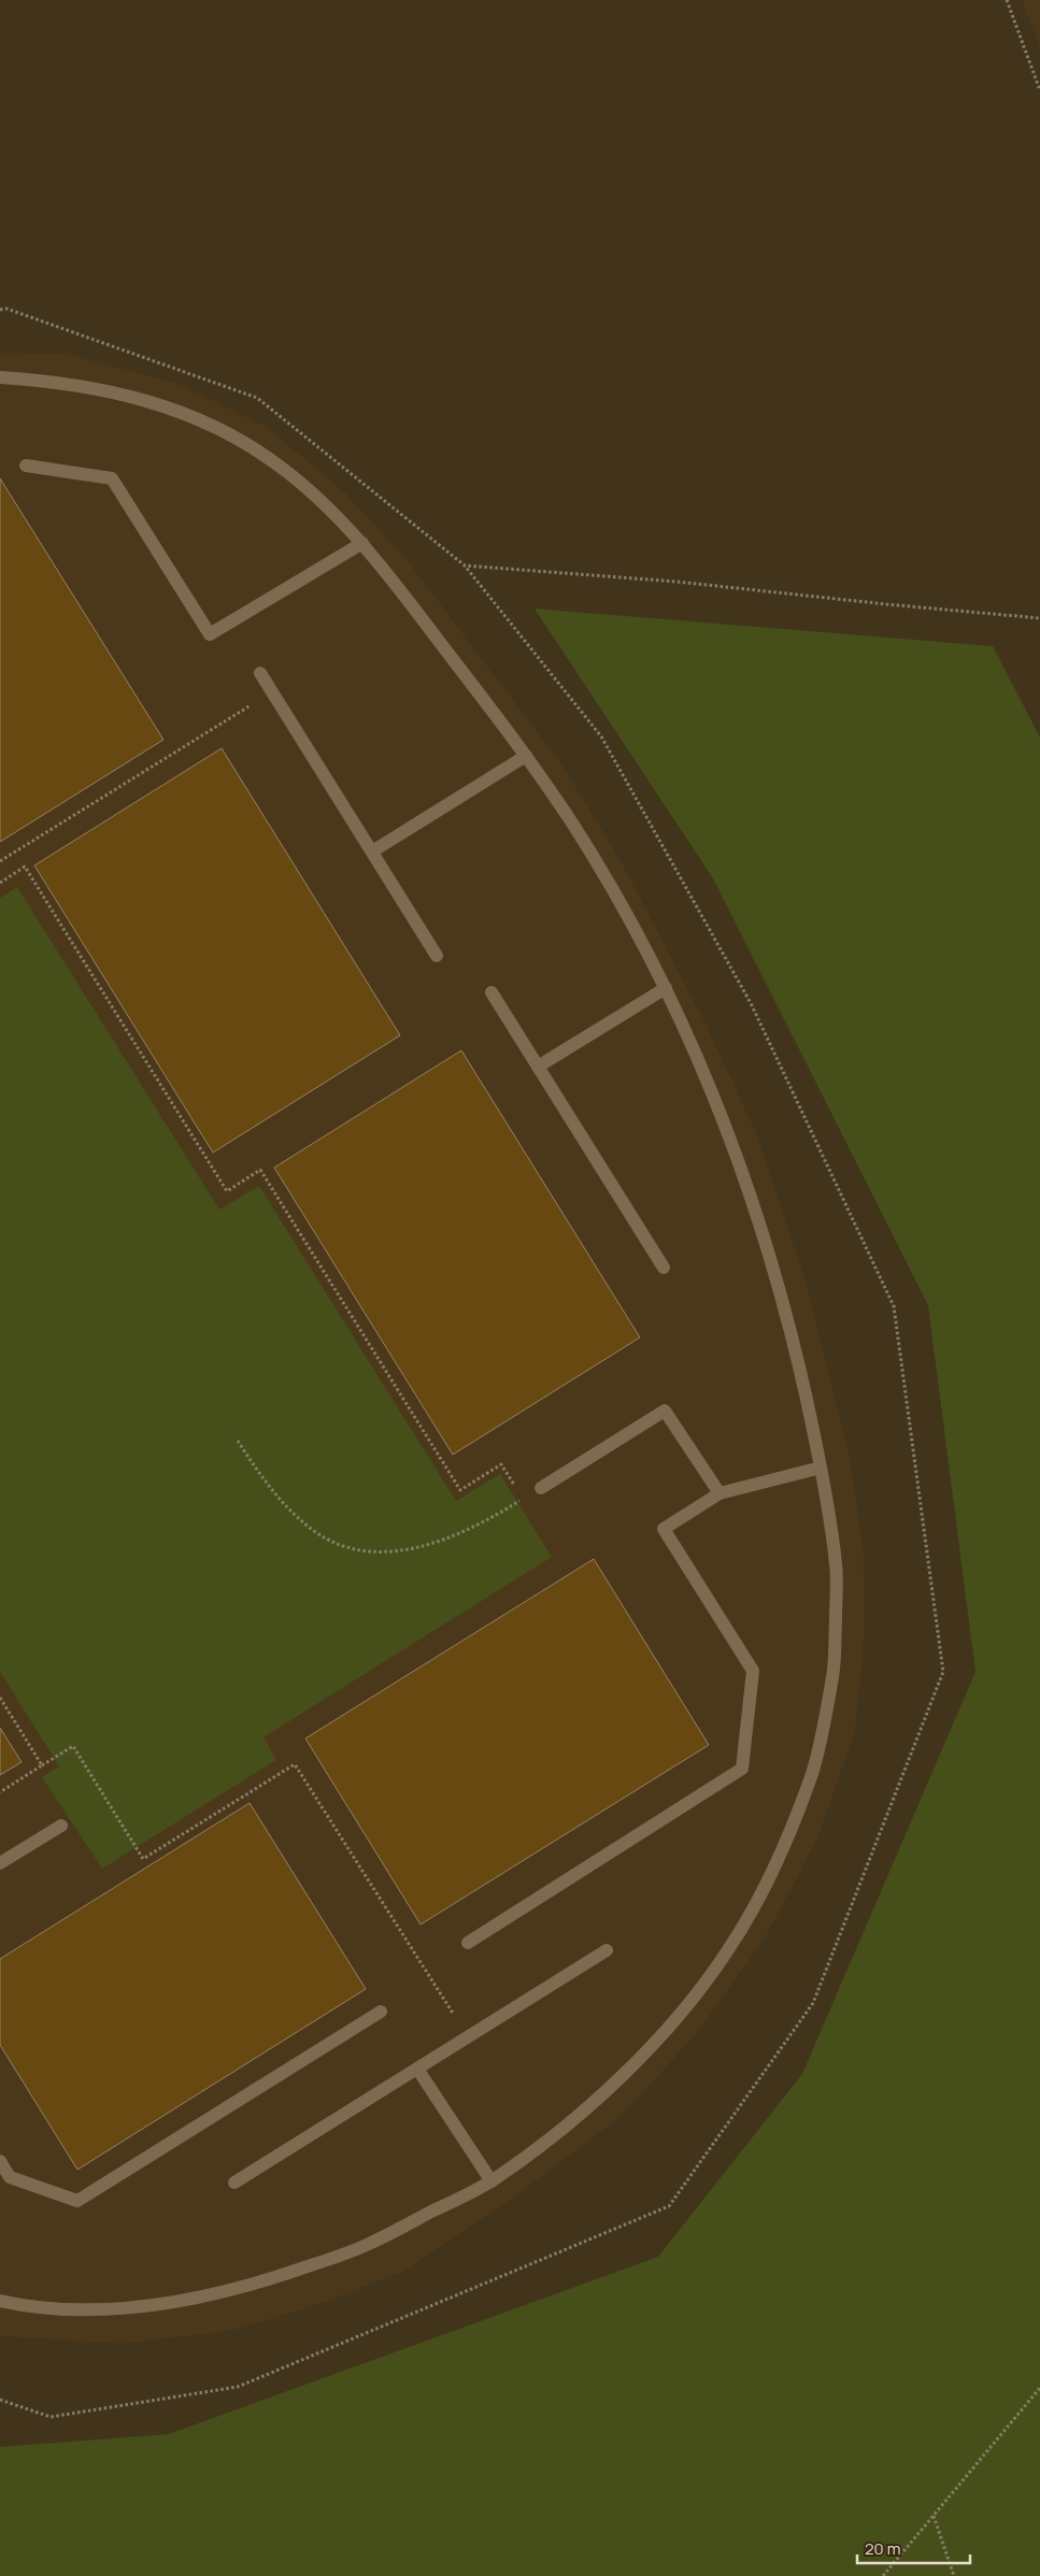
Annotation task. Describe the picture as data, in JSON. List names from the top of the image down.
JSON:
{
  "scale_bar": "20 m"
}
